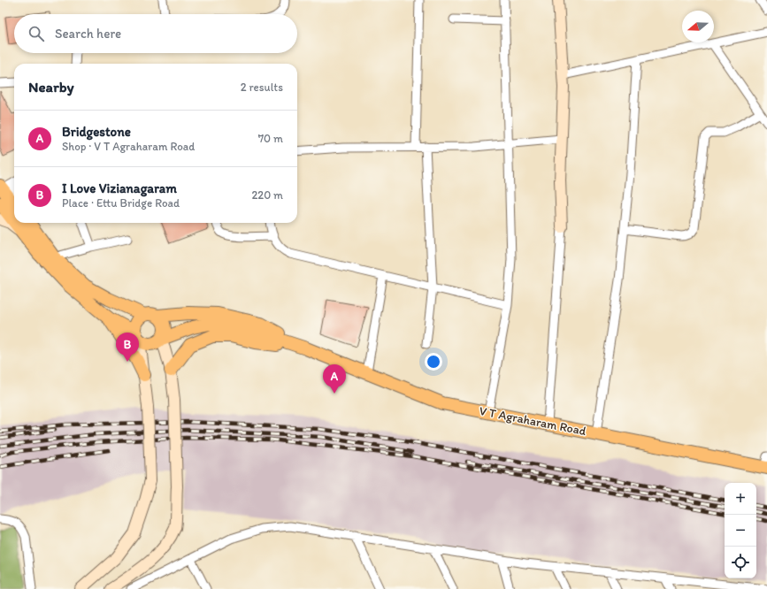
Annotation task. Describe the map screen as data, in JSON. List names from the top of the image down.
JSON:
{
  "streets": {
    "main road": ["V T Agraharam Road"]
  },
  "north": "left",
  "page": {
    "search": "Search here",
    "heading": ["Nearby", "2 results"],
    "list": [
      {
        "mark": "A",
        "name": "Bridgestone",
        "note": "Shop · V T Agraharam Road",
        "value": "70 m"
      },
      {
        "mark": "B",
        "name": "I Love Vizianagaram",
        "note": "Place · Ettu Bridge Road",
        "value": "220 m"
      }
    ],
    "pins": ["B", "A"],
    "map_buttons": ["+", "−"]
  }
}
